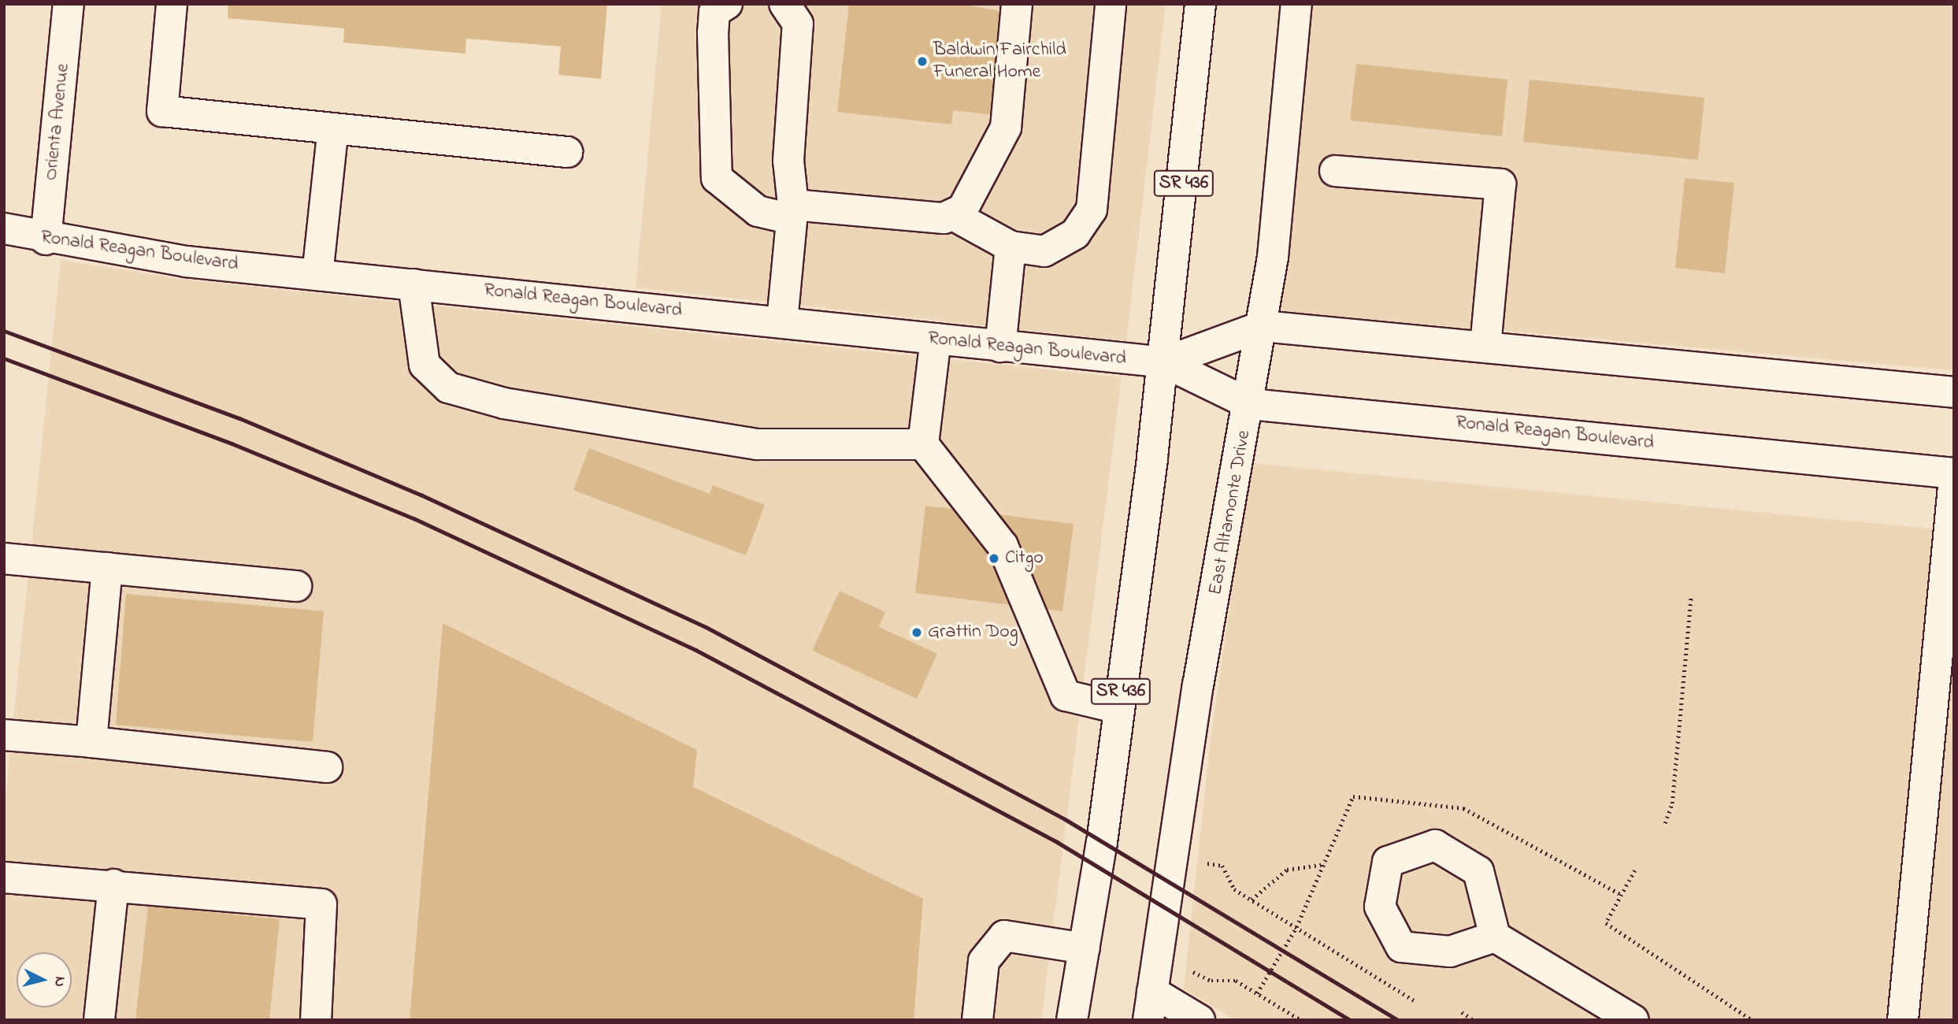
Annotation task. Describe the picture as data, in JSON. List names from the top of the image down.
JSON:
{
  "streets": {
    "main road": [
      "Orienta Avenue",
      "SR 436",
      "Ronald Reagan Boulevard",
      "East Altamonte Drive"
    ]
  },
  "crossings": [
    ["Orienta Avenue", "Ronald Reagan Boulevard"],
    ["SR 436", "Ronald Reagan Boulevard"],
    ["Ronald Reagan Boulevard", "East Altamonte Drive"]
  ],
  "places": ["Baldwin Fairchild Funeral Home", "Citgo", "Grattin Dog"],
  "north": "right"
}
